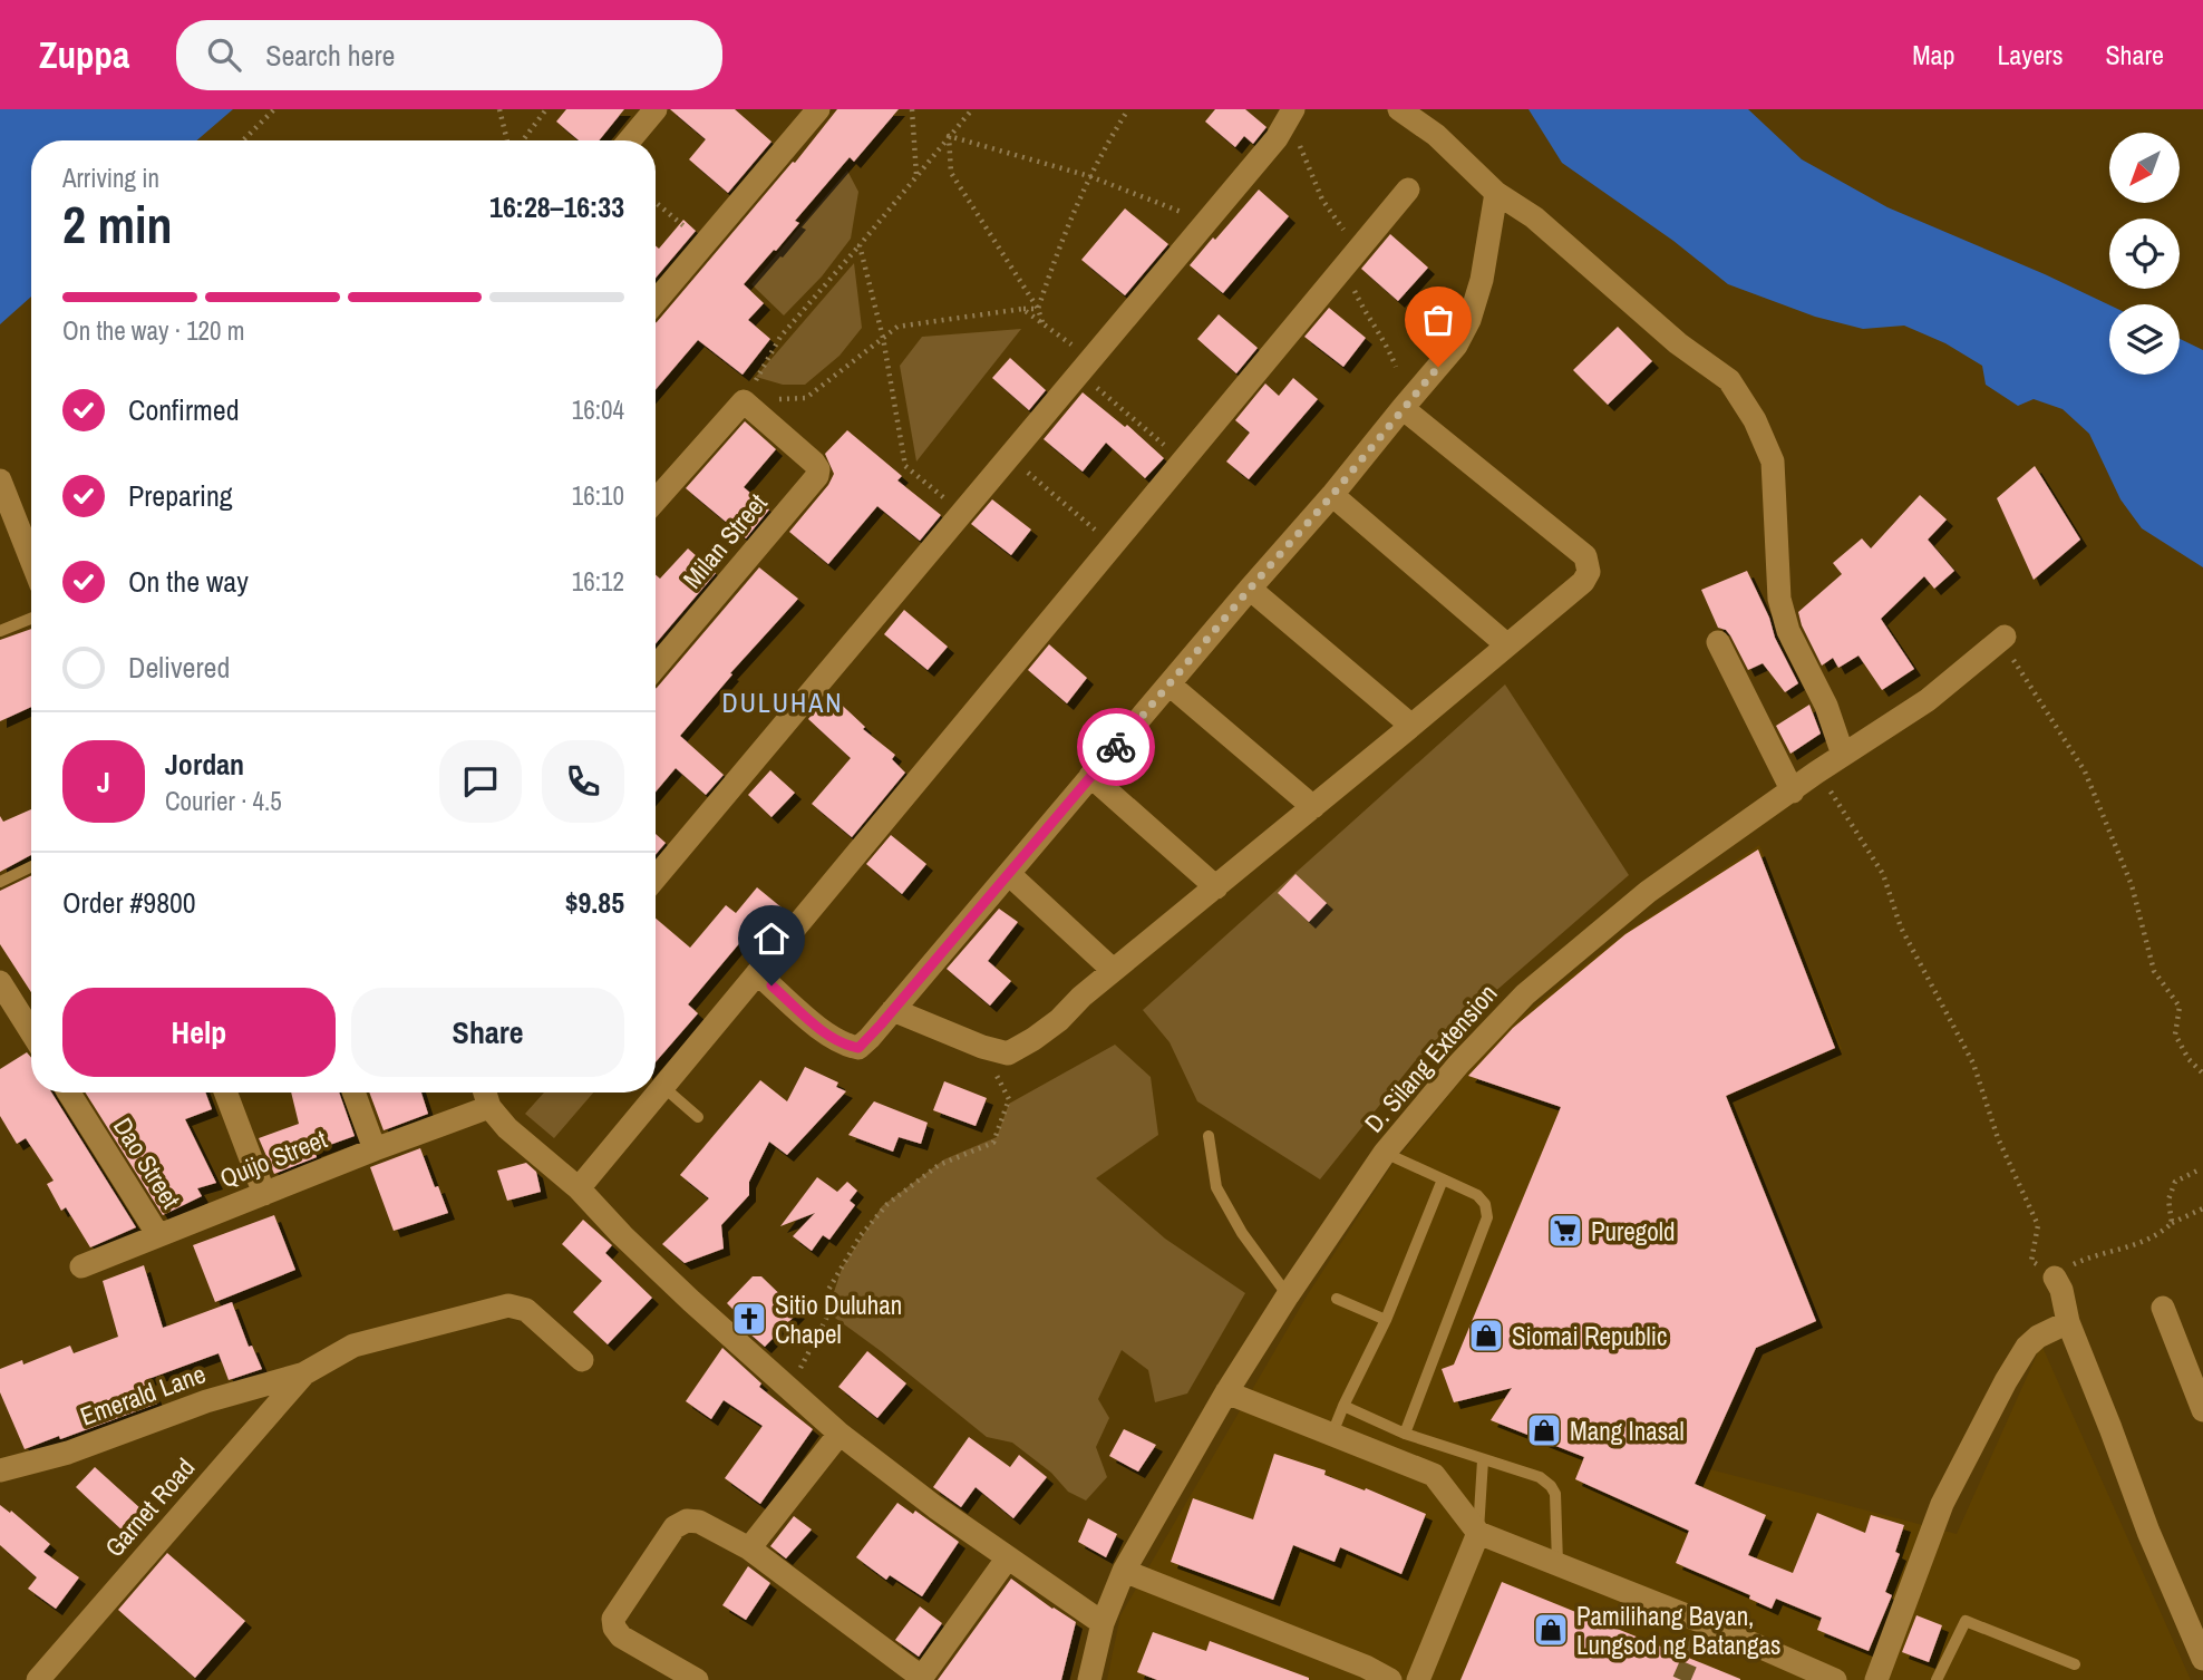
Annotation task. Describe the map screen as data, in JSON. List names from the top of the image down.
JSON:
{
  "streets": {
    "street": [
      "Milan Street",
      "D. Silang Extension",
      "Quijo Street",
      "Dao Street",
      "Emerald Lane",
      "Garnet Road"
    ]
  },
  "crossings": [
    ["Quijo Street", "Dao Street"],
    ["Emerald Lane", "Garnet Road"]
  ],
  "districts": ["DULUHAN"],
  "places": {
    "supermarket": ["Puregold"],
    "church": ["Sitio Duluhan Chapel"],
    "shop": ["Siomai Republic", "Mang Inasal", "Pamilihang Bayan, Lungsod ng Batangas"]
  },
  "north": "bottom left",
  "page": {
    "header": "Zuppa",
    "search": "Search here",
    "nav": ["Map", "Layers", "Share"],
    "heading": ["2 min", "Arriving in", "16:28–16:33"],
    "panel": [
      "Jordan",
      "Courier · 4.5",
      "Order #9800",
      "$9.85"
    ],
    "bar": "On the way · 120 m",
    "list": [
      ["Confirmed", "16:04"],
      ["Preparing", "16:10"],
      ["On the way", "16:12"],
      "Delivered"
    ],
    "round": "J",
    "buttons": ["Help", "Share"]
  }
}
